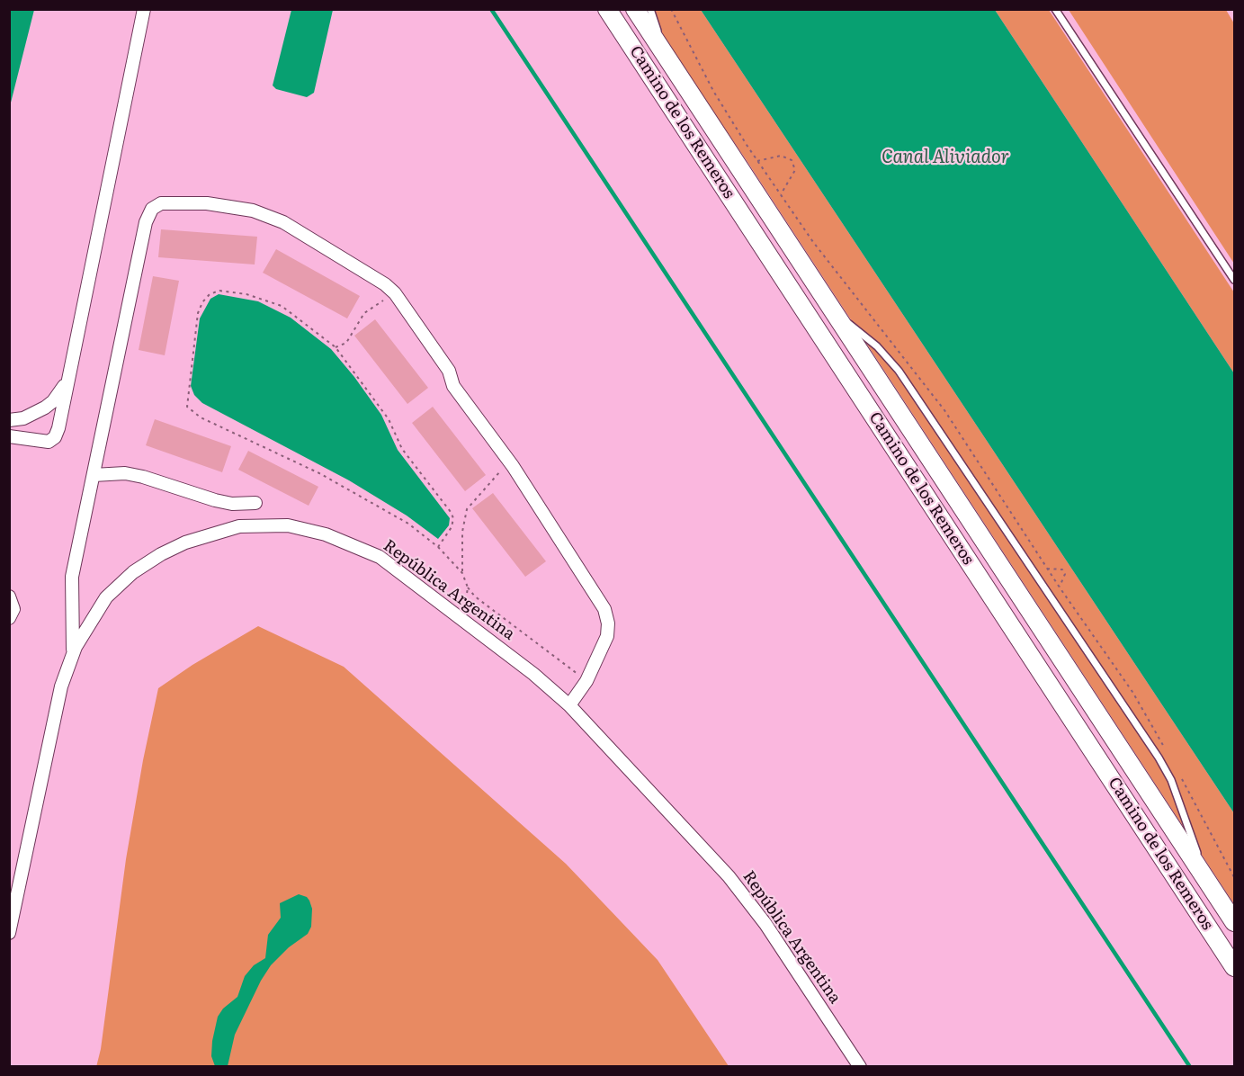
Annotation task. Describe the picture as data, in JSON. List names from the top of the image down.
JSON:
{
  "streets": {
    "main road": ["Camino de los Remeros"],
    "street": ["República Argentina"]
  },
  "water": ["Canal Aliviador"]
}
